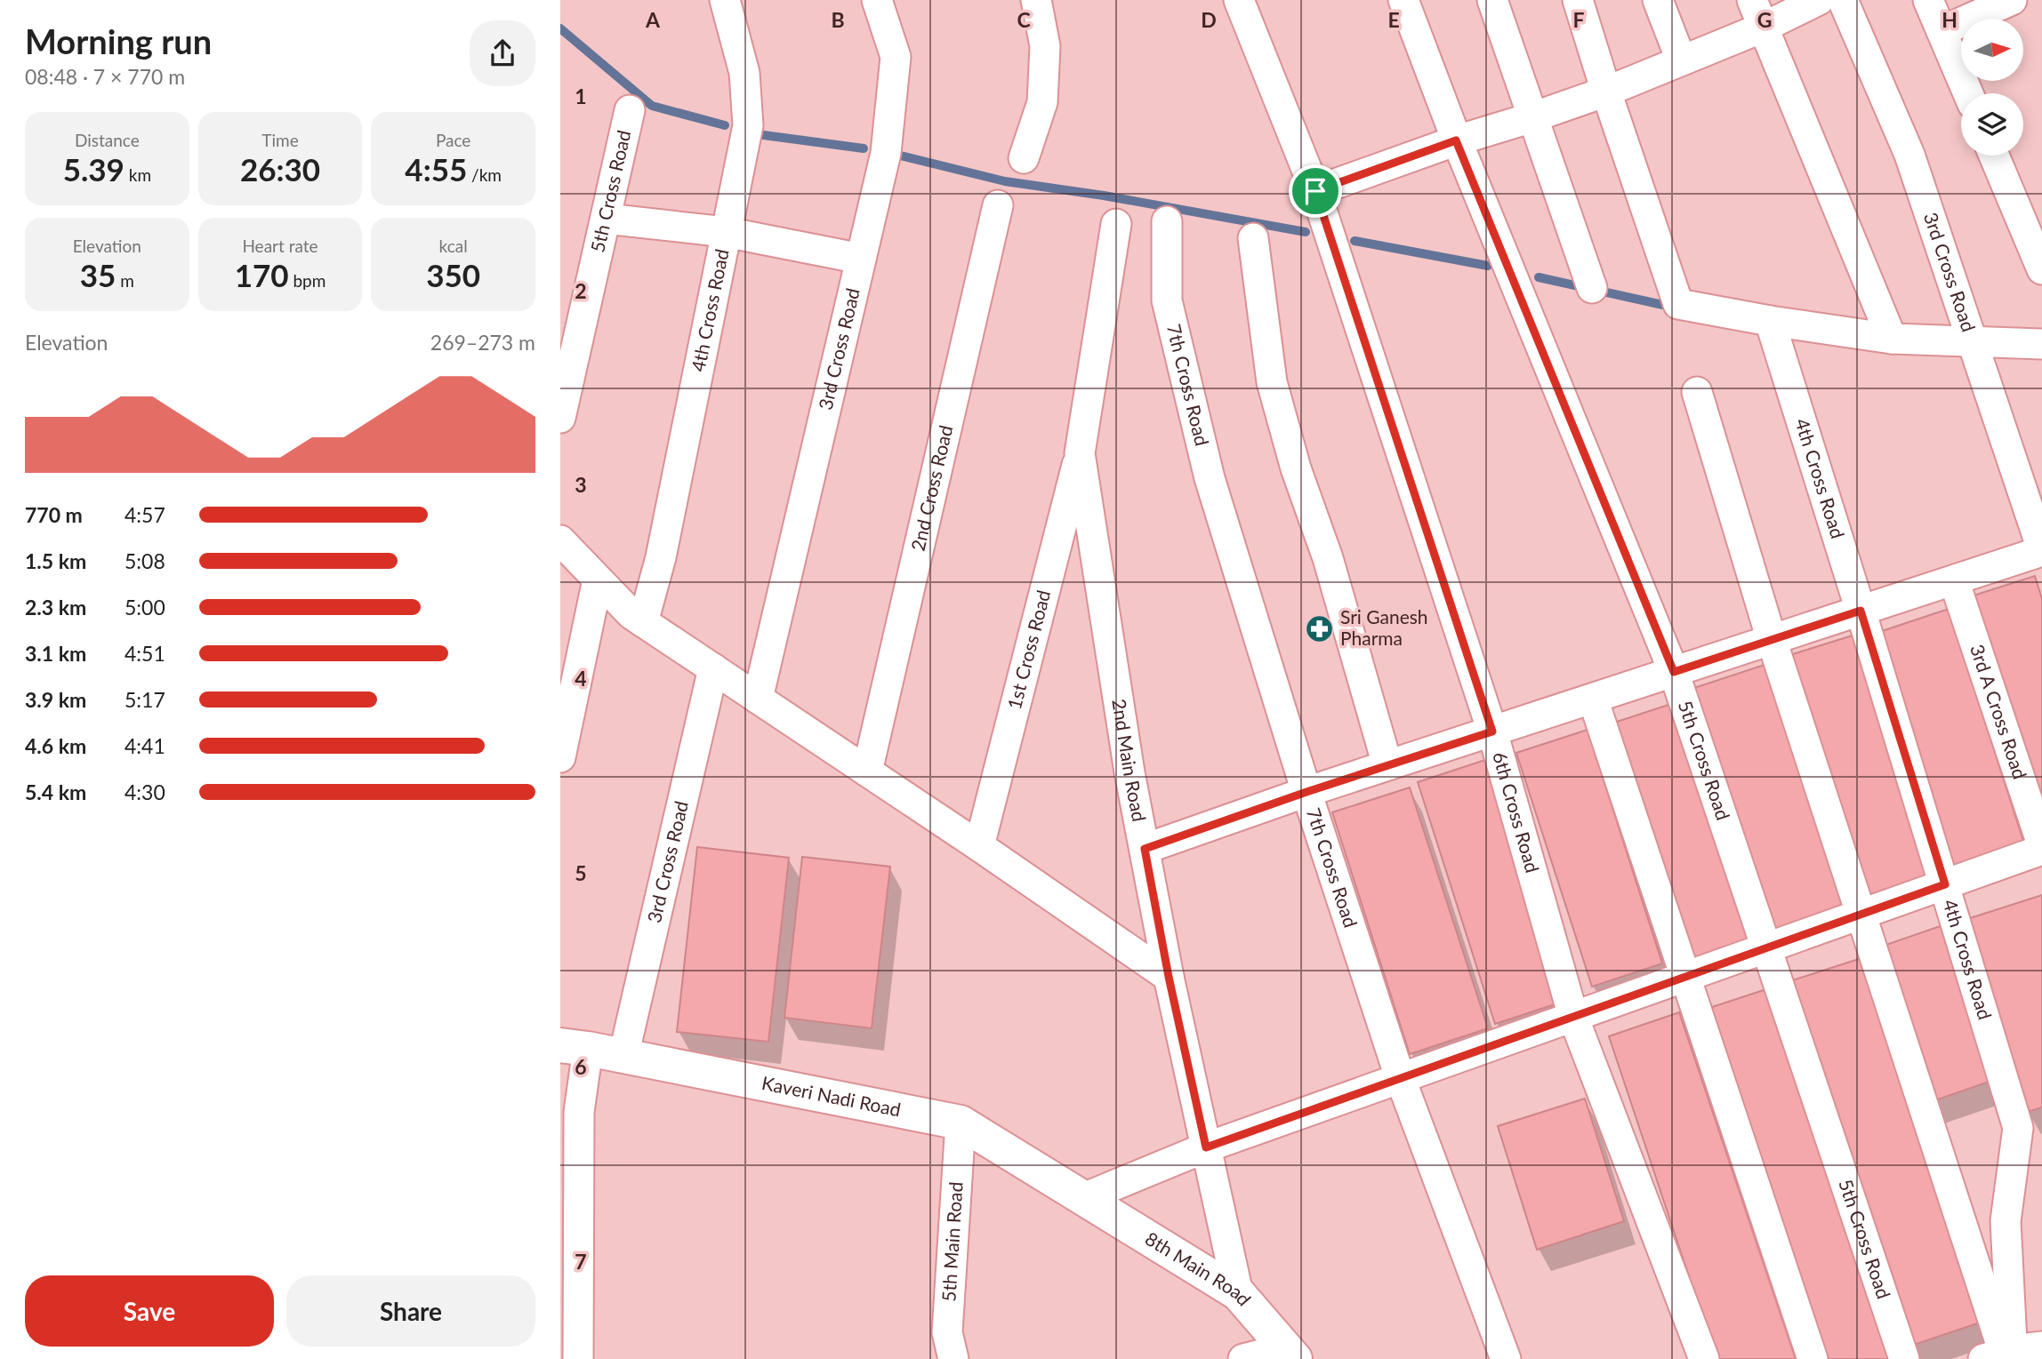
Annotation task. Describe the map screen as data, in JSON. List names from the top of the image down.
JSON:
{
  "streets": {
    "street": [
      "5th Cross Road",
      "3rd Cross Road",
      "4th Cross Road",
      "7th Cross Road",
      "2nd Cross Road",
      "1st Cross Road",
      "3rd A Cross Road",
      "2nd Main Road",
      "6th Cross Road",
      "Kaveri Nadi Road",
      "5th Main Road",
      "8th Main Road"
    ]
  },
  "crossings": [
    ["3rd Cross Road", "Kaveri Nadi Road"],
    ["1st Cross Road", "2nd Main Road"],
    ["2nd Main Road", "8th Main Road"],
    ["Kaveri Nadi Road", "5th Main Road"],
    ["Kaveri Nadi Road", "8th Main Road"]
  ],
  "places": {
    "pharmacy": ["Sri Ganesh Pharma"]
  },
  "north": "right",
  "page": {
    "heading": ["Morning run", "08:48 · 7 × 770 m"],
    "stats": [
      ["Distance", "5.39 km"],
      ["Time", "26:30"],
      ["Pace", "4:55 /km"],
      ["Elevation", "35 m"],
      ["Heart rate", "170 bpm"],
      ["kcal", "350"]
    ],
    "chart": ["Elevation", "269–273 m"],
    "list": [
      {
        "name": "770 m",
        "note": "4:57"
      },
      {
        "name": "1.5 km",
        "note": "5:08"
      },
      {
        "name": "2.3 km",
        "note": "5:00"
      },
      {
        "name": "3.1 km",
        "note": "4:51"
      },
      {
        "name": "3.9 km",
        "note": "5:17"
      },
      {
        "name": "4.6 km",
        "note": "4:41"
      },
      {
        "name": "5.4 km",
        "note": "4:30"
      }
    ],
    "buttons": ["Save", "Share"]
  },
  "grid": {
    "columns": [
      "A",
      "B",
      "C",
      "D",
      "E",
      "F",
      "G",
      "H"
    ],
    "rows": [
      "1",
      "2",
      "3",
      "4",
      "5",
      "6",
      "7"
    ]
  }
}
